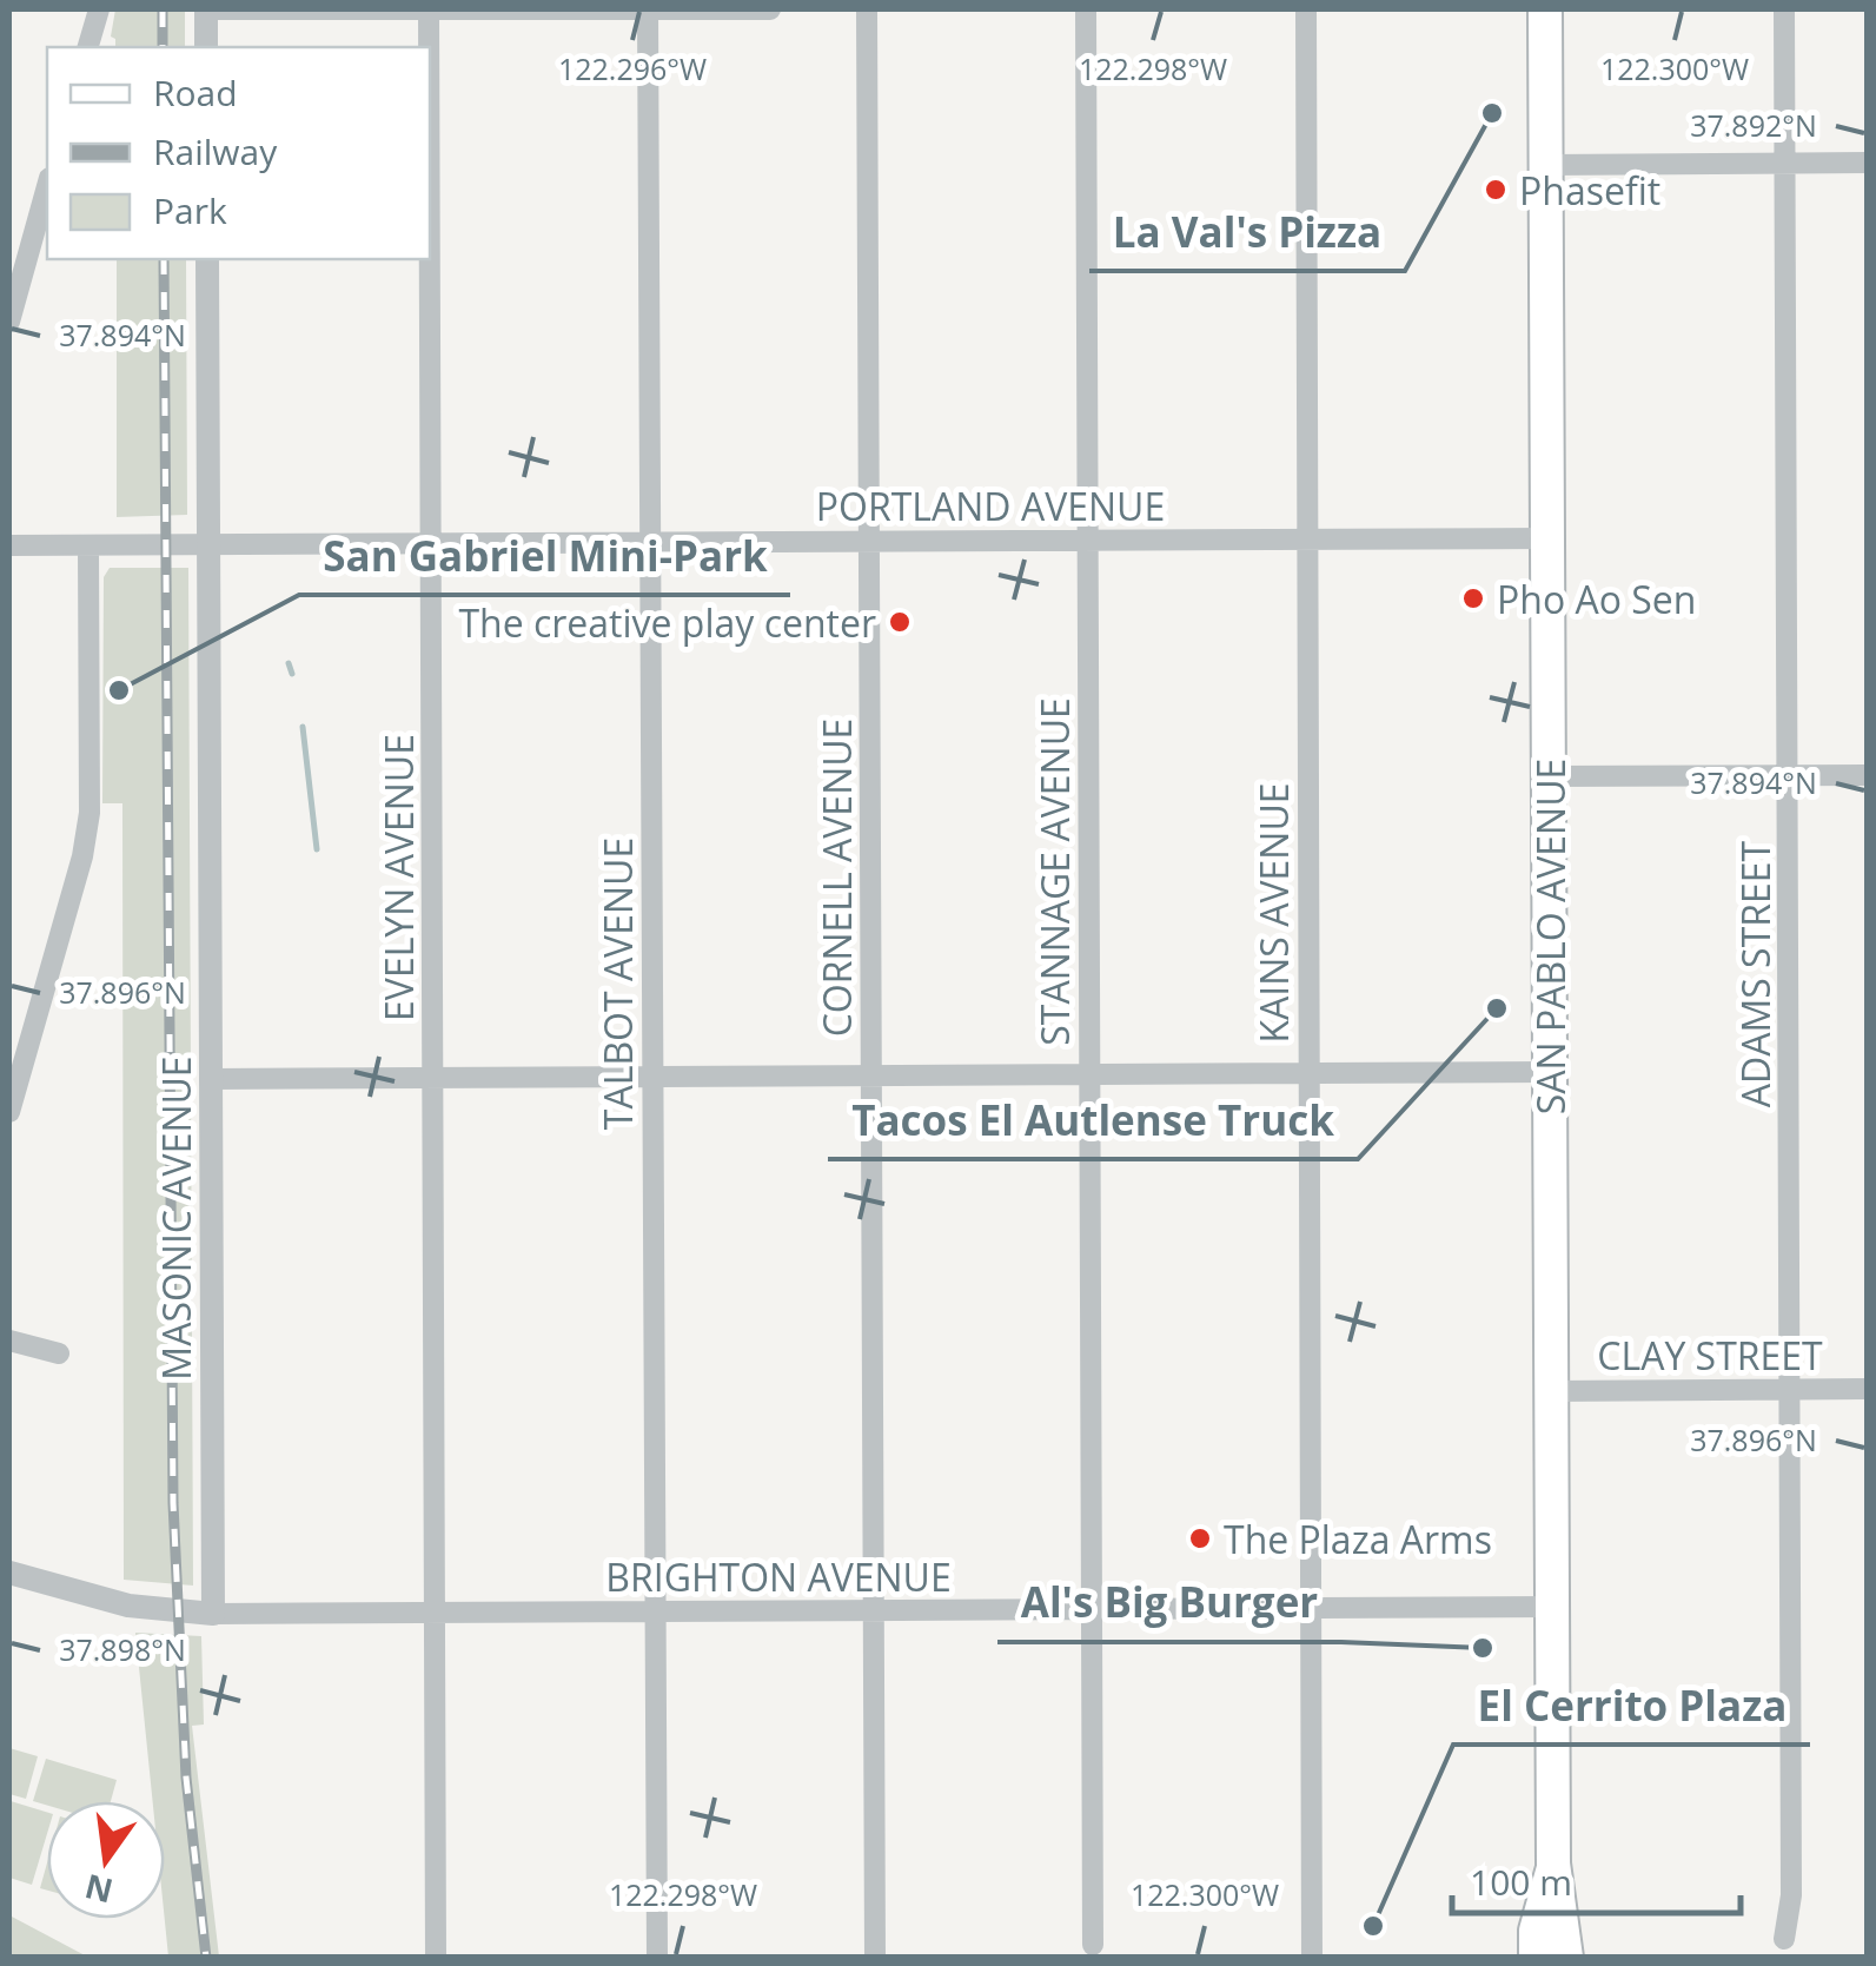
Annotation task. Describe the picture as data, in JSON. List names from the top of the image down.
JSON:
{
  "streets": {
    "main road": ["SAN PABLO AVENUE"],
    "street": [
      "PORTLAND AVENUE",
      "STANNAGE AVENUE",
      "EVELYN AVENUE",
      "CORNELL AVENUE",
      "KAINS AVENUE",
      "ADAMS STREET",
      "TALBOT AVENUE",
      "MASONIC AVENUE",
      "CLAY STREET",
      "BRIGHTON AVENUE"
    ]
  },
  "crossings": [
    ["PORTLAND AVENUE", "STANNAGE AVENUE"],
    ["PORTLAND AVENUE", "EVELYN AVENUE"],
    ["PORTLAND AVENUE", "CORNELL AVENUE"],
    ["PORTLAND AVENUE", "KAINS AVENUE"],
    ["PORTLAND AVENUE", "SAN PABLO AVENUE"],
    ["PORTLAND AVENUE", "TALBOT AVENUE"],
    ["PORTLAND AVENUE", "MASONIC AVENUE"],
    ["STANNAGE AVENUE", "BRIGHTON AVENUE"],
    ["EVELYN AVENUE", "BRIGHTON AVENUE"],
    ["CORNELL AVENUE", "BRIGHTON AVENUE"],
    ["KAINS AVENUE", "BRIGHTON AVENUE"],
    ["SAN PABLO AVENUE", "CLAY STREET"],
    ["SAN PABLO AVENUE", "BRIGHTON AVENUE"],
    ["ADAMS STREET", "CLAY STREET"],
    ["TALBOT AVENUE", "BRIGHTON AVENUE"],
    ["MASONIC AVENUE", "BRIGHTON AVENUE"]
  ],
  "places": [
    "La Val's Pizza",
    "Phasefit",
    "Pho Ao Sen",
    "The creative play center",
    "San Gabriel Mini-Park",
    "Tacos El Autlense Truck",
    "The Plaza Arms",
    "Al's Big Burger",
    "El Cerrito Plaza"
  ],
  "legend": ["Road", "Railway", "Park"],
  "scale_bar": "100 m",
  "north": "bottom",
  "coordinates": [
    "122.296°W",
    "122.298°W",
    "122.300°W",
    "37.892°N",
    "37.894°N",
    "37.896°N",
    "37.898°N"
  ]
}
